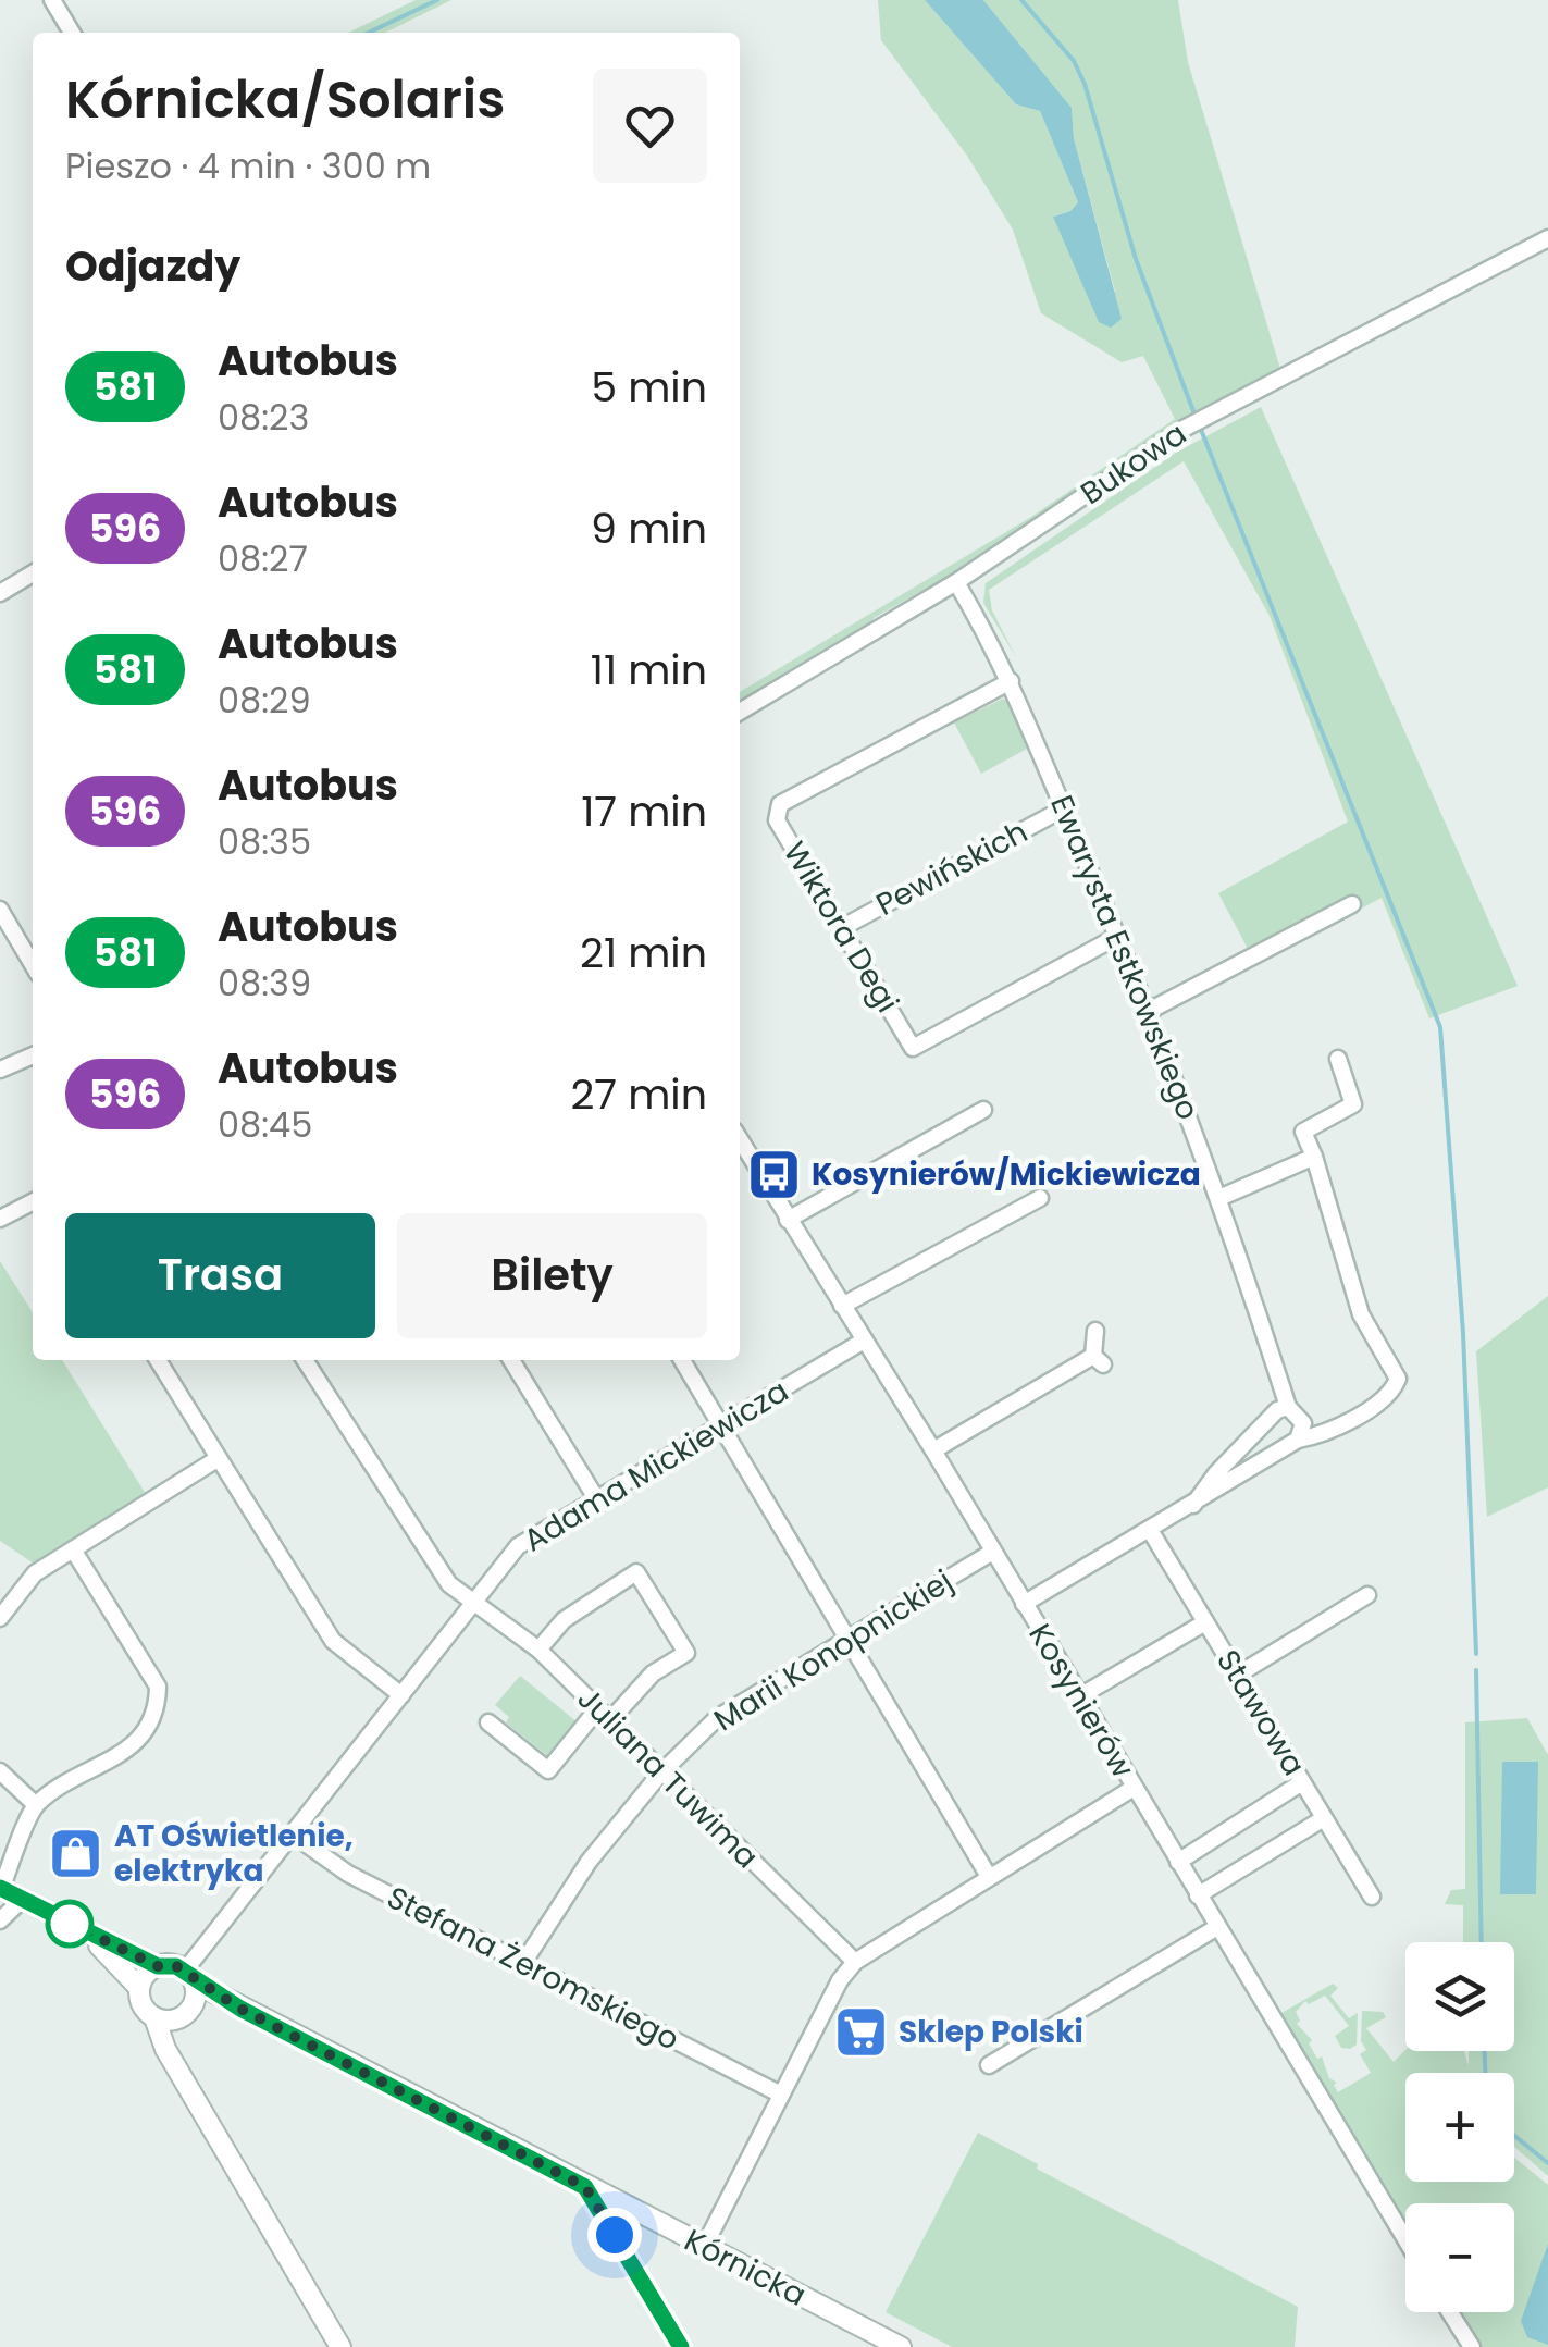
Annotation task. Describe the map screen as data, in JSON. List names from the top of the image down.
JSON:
{
  "streets": {
    "street": [
      "Bukowa",
      "Pewińskich",
      "Wiktora Degi",
      "Ewarysta Estkowskiego",
      "Adama Mickiewicza",
      "Marii Konopnickiej",
      "Kosynierów",
      "Stawowa",
      "Juliana Tuwima",
      "Stefana Żeromskiego",
      "Kórnicka"
    ]
  },
  "crossings": [
    ["Bukowa", "Ewarysta Estkowskiego"],
    ["Pewińskich", "Wiktora Degi"],
    ["Pewińskich", "Ewarysta Estkowskiego"],
    ["Wiktora Degi", "Ewarysta Estkowskiego"],
    ["Adama Mickiewicza", "Kosynierów"],
    ["Adama Mickiewicza", "Juliana Tuwima"],
    ["Adama Mickiewicza", "Stefana Żeromskiego"],
    ["Adama Mickiewicza", "Kórnicka"],
    ["Marii Konopnickiej", "Kosynierów"],
    ["Marii Konopnickiej", "Juliana Tuwima"],
    ["Marii Konopnickiej", "Stefana Żeromskiego"]
  ],
  "places": {
    "bus stop": ["Kosynierów/Mickiewicza"],
    "shop": ["AT Oświetlenie, elektryka"],
    "supermarket": ["Sklep Polski"]
  },
  "lines": ["bus line 581"],
  "page": {
    "heading": [
      ["Kórnicka/Solaris", "Pieszo · 4 min · 300 m"],
      "Odjazdy"
    ],
    "list": [
      {
        "mark": "581",
        "name": "Autobus",
        "note": "08:23",
        "value": "5 min"
      },
      {
        "mark": "596",
        "name": "Autobus",
        "note": "08:27",
        "value": "9 min"
      },
      {
        "mark": "581",
        "name": "Autobus",
        "note": "08:29",
        "value": "11 min"
      },
      {
        "mark": "596",
        "name": "Autobus",
        "note": "08:35",
        "value": "17 min"
      },
      {
        "mark": "581",
        "name": "Autobus",
        "note": "08:39",
        "value": "21 min"
      },
      {
        "mark": "596",
        "name": "Autobus",
        "note": "08:45",
        "value": "27 min"
      }
    ],
    "buttons": ["Trasa", "Bilety"],
    "map_buttons": ["+", "−"]
  }
}
